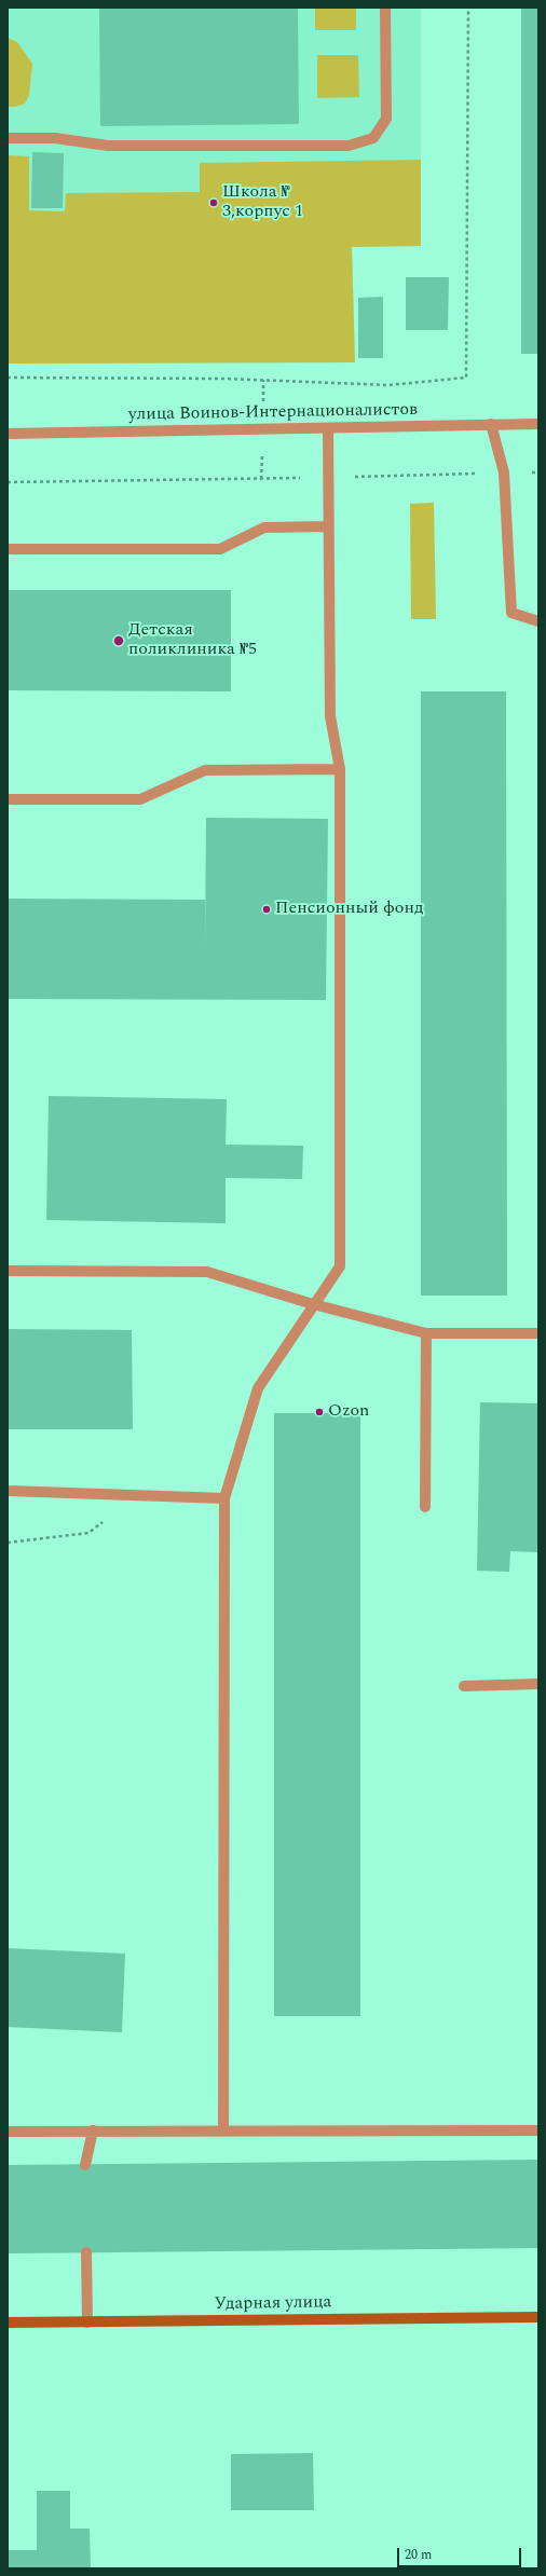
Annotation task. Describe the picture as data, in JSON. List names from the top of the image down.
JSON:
{
  "streets": {
    "street": ["улица Воинов-Интернационалистов", "Ударная улица"]
  },
  "places": [
    "Школа № 3,корпус 1",
    "Детская поликлиника №5",
    "Пенсионный фонд",
    "Ozon"
  ],
  "scale_bar": "20 m"
}
